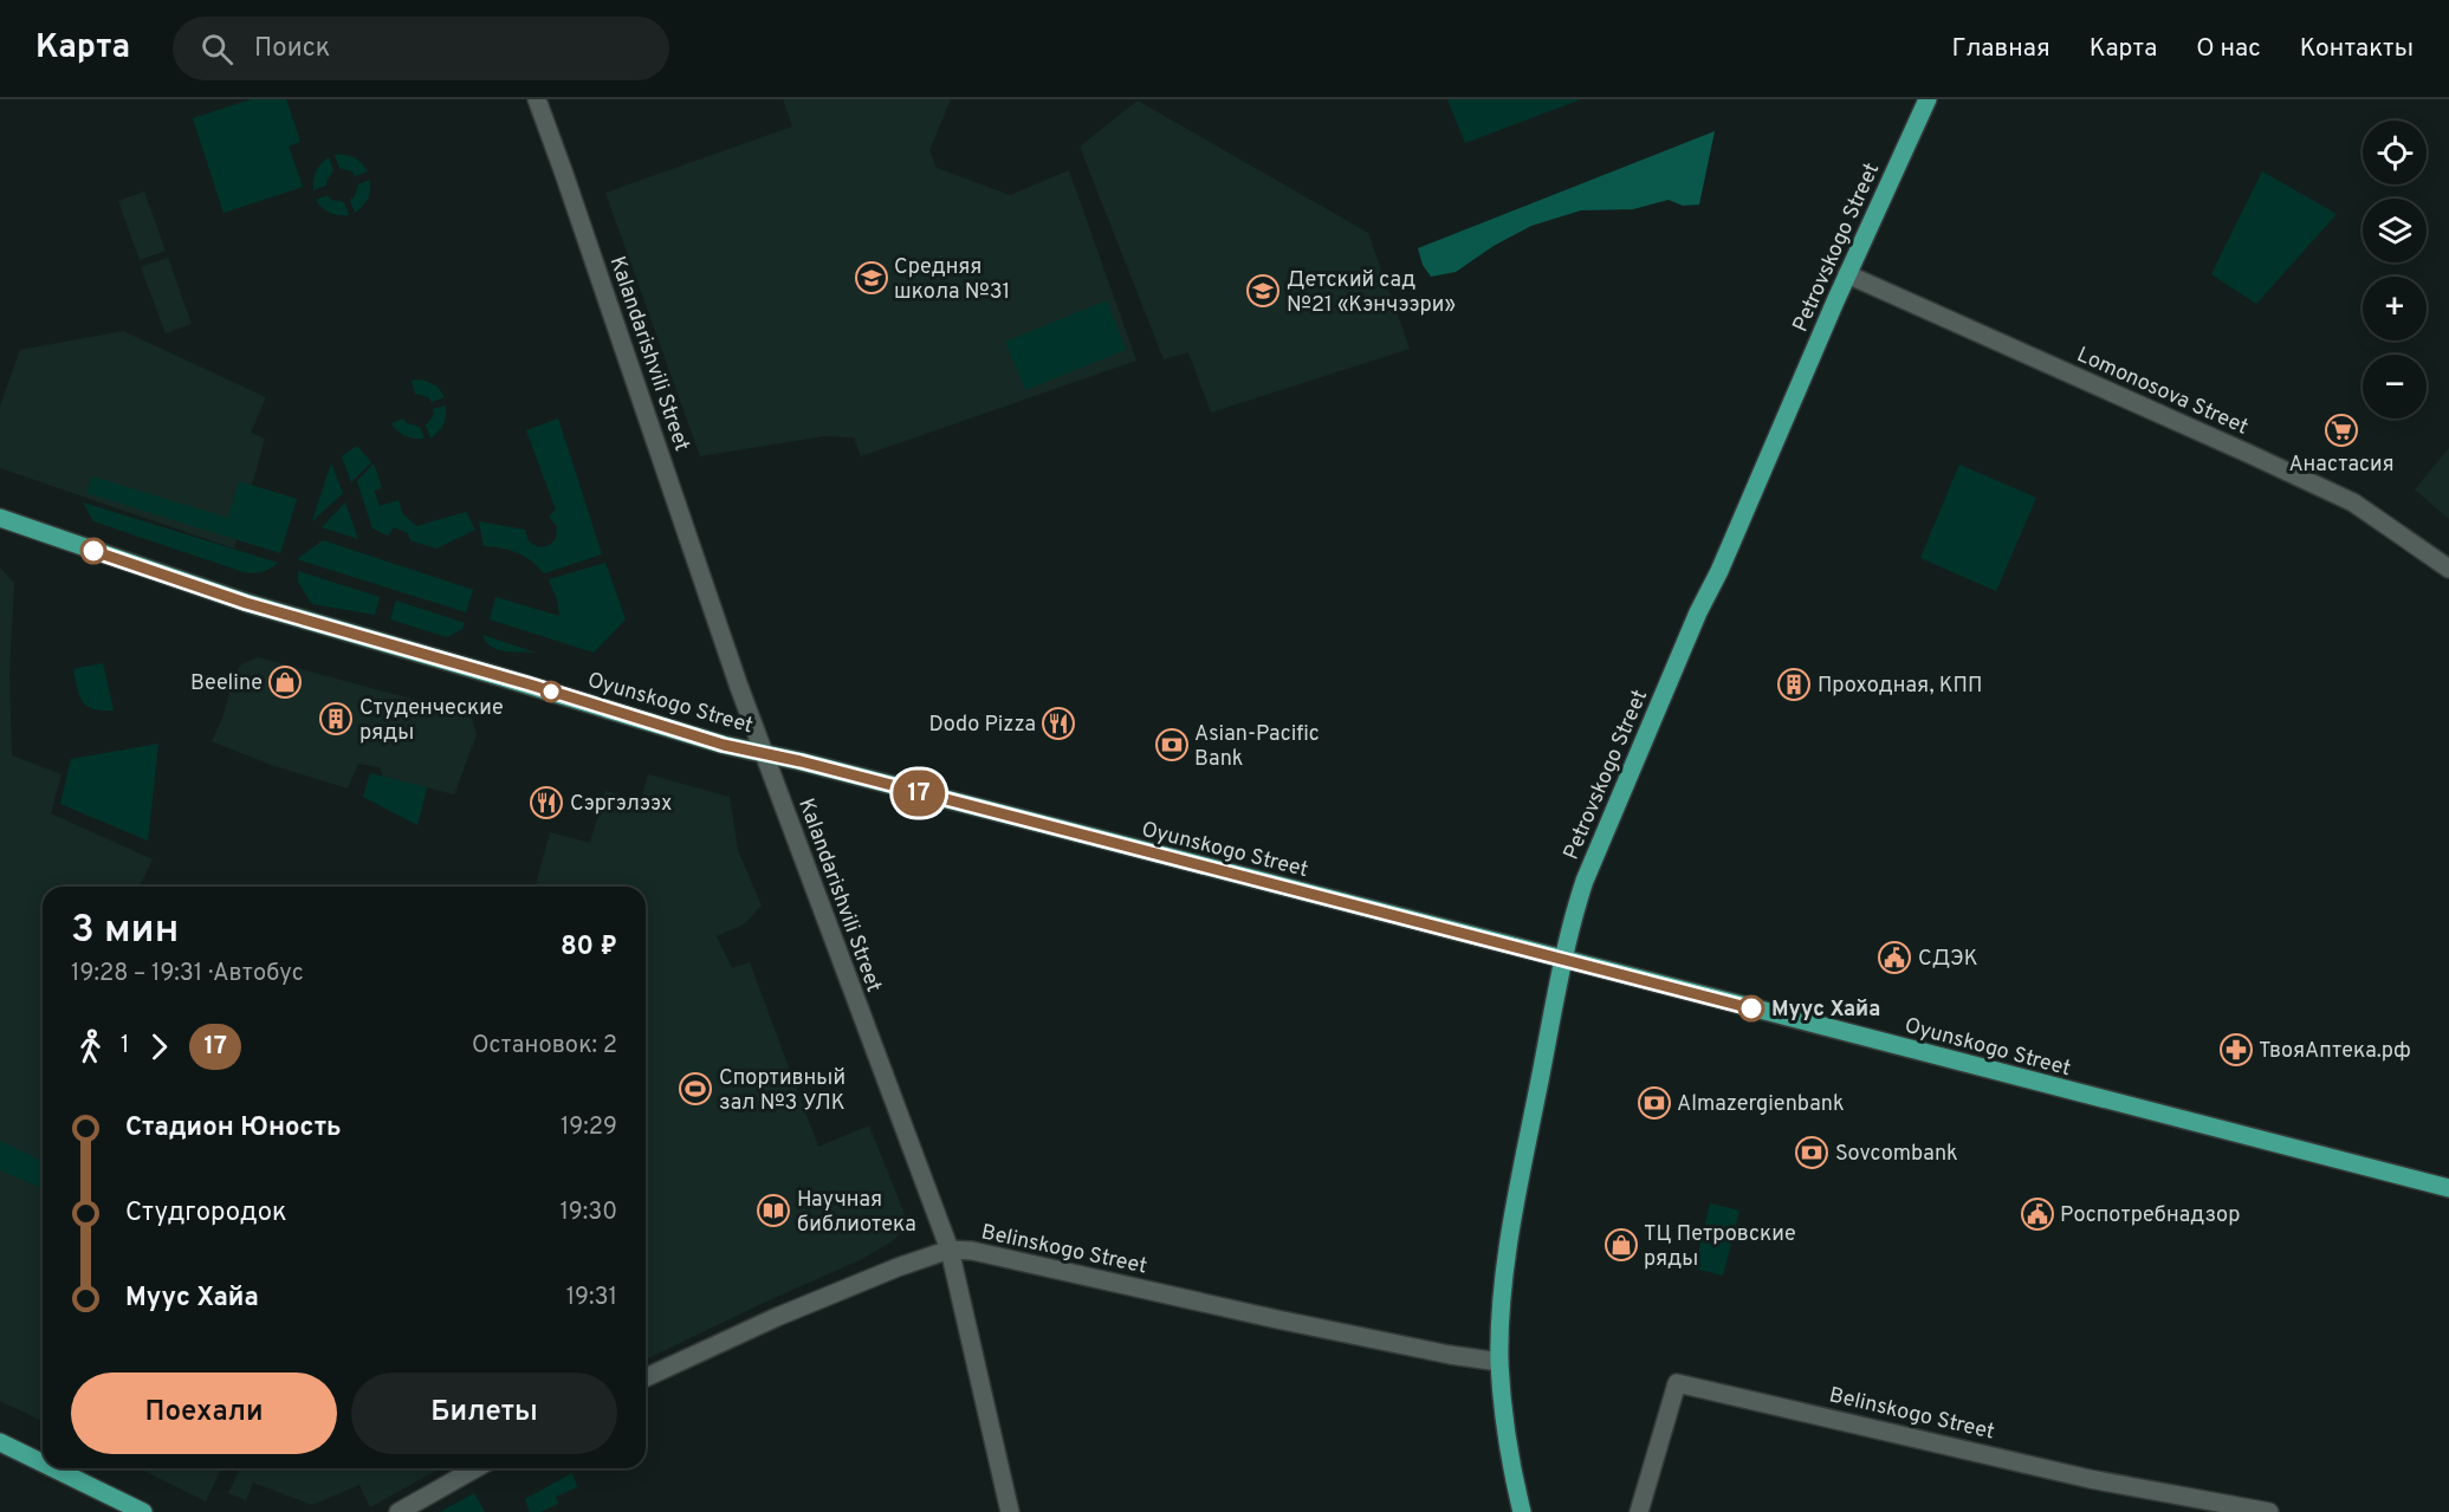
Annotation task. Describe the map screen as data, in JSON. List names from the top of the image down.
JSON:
{
  "streets": {
    "main road": ["Petrovskogo Street", "Oyunskogo Street"],
    "street": ["Kalandarishvili Street", "Lomonosova Street", "Belinskogo Street"]
  },
  "crossings": [
    ["Petrovskogo Street", "Lomonosova Street"],
    ["Petrovskogo Street", "Oyunskogo Street"],
    ["Petrovskogo Street", "Belinskogo Street"],
    ["Kalandarishvili Street", "Oyunskogo Street"],
    ["Kalandarishvili Street", "Belinskogo Street"]
  ],
  "places": {
    "school or university": ["Средняя школа №31", "Детский сад №21 «Кэнчээри»"],
    "supermarket": ["Анастасия"],
    "shop": ["Beeline", "ТЦ Петровские ряды"],
    "building": ["Проходная, КПП", "Студенческие ряды"],
    "restaurant": ["Dodo Pizza", "Сэргэлээх"],
    "bank": ["Asian-Pacific Bank", "Almazergienbank", "Sovcombank"],
    "public building": ["СДЭК", "Роспотребнадзор"],
    "other": ["Муус Хайа"],
    "pharmacy": ["ТвояАптека.рф"],
    "sports": ["Спортивный зал №3 УЛК"],
    "library": ["Научная библиотека"]
  },
  "lines": ["bus line 17"],
  "page": {
    "header": "Карта",
    "search": "Поиск",
    "nav": [
      "Главная",
      "Карта",
      "О нас",
      "Контакты"
    ],
    "on_map": "17",
    "map_buttons": ["+", "−"],
    "heading": ["3 мин", "19:28 – 19:31 · Автобус", "80 ₽"],
    "legs": ["1", "17", "Остановок: 2"],
    "list": [
      {
        "name": "Стадион Юность",
        "value": "19:29"
      },
      {
        "name": "Студгородок",
        "value": "19:30"
      },
      {
        "name": "Муус Хайа",
        "value": "19:31"
      }
    ],
    "buttons": ["Поехали", "Билеты"]
  }
}
